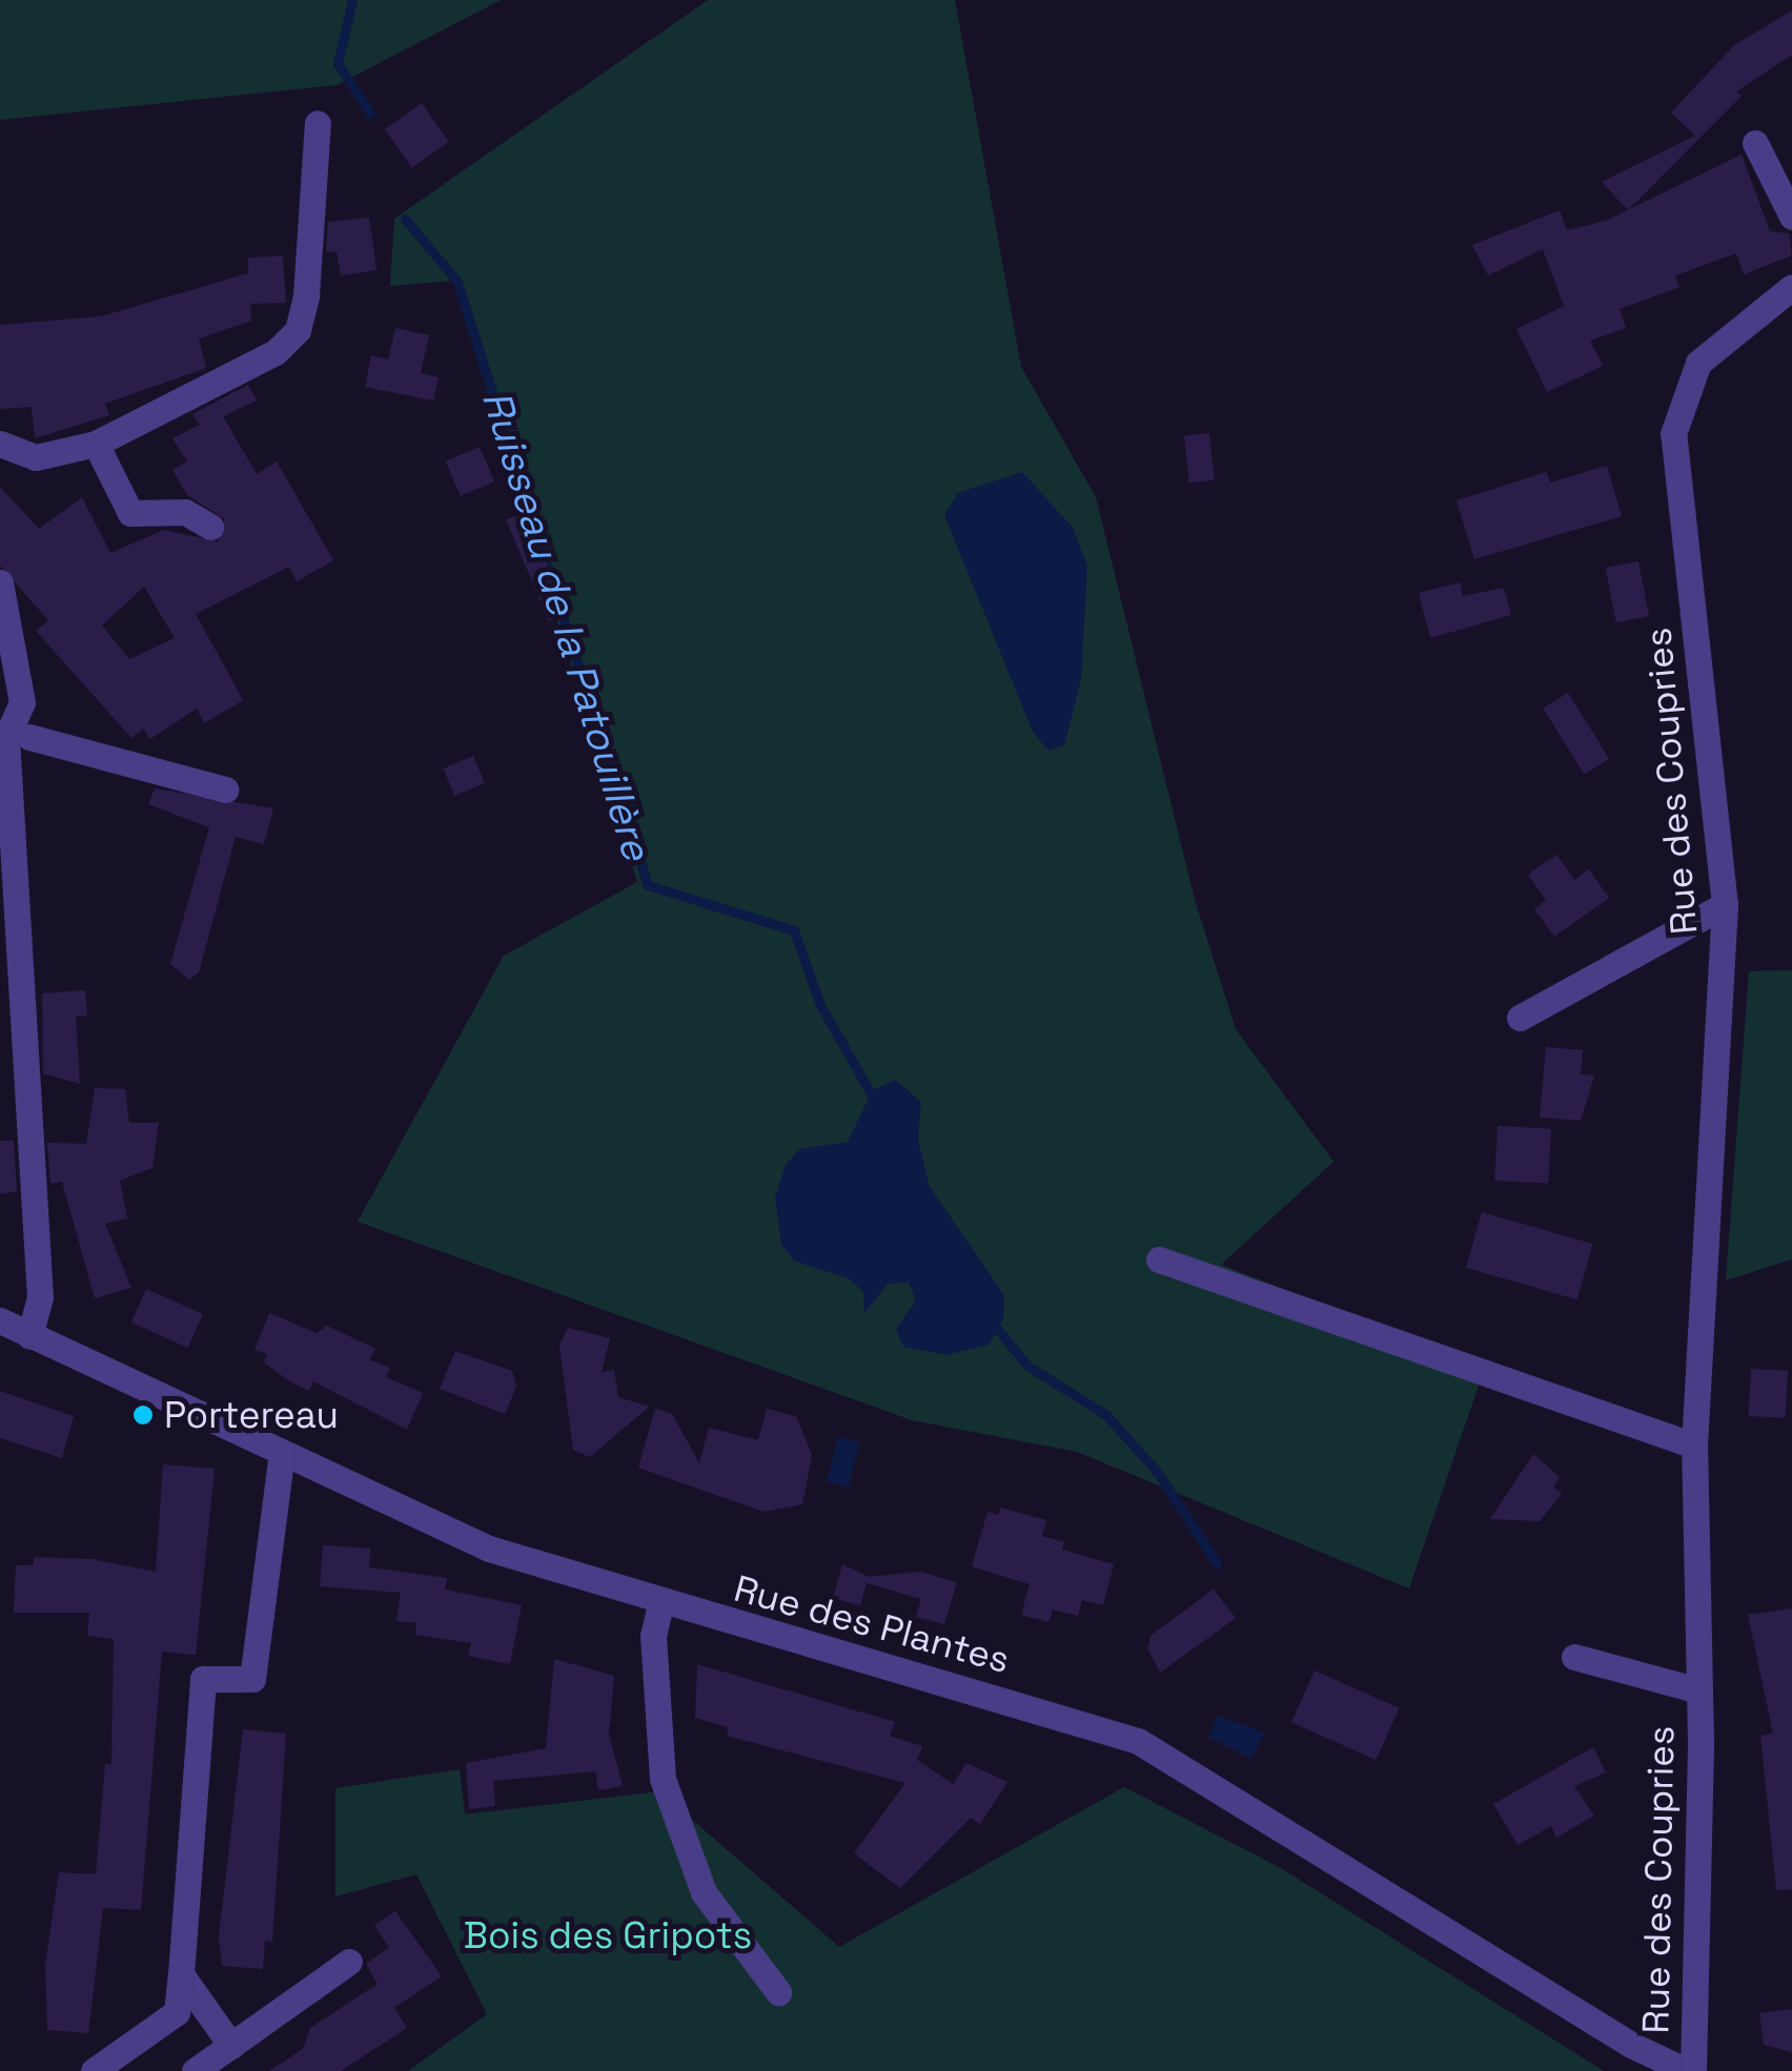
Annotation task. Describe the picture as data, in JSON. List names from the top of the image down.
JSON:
{
  "streets": {
    "street": ["Rue des Coupries", "Rue des Plantes"]
  },
  "crossings": [
    ["Rue des Coupries", "Rue des Plantes"]
  ],
  "water": ["Ruisseau de la Patouillère"],
  "parks": ["Bois des Gripots"],
  "places": ["Portereau"]
}
